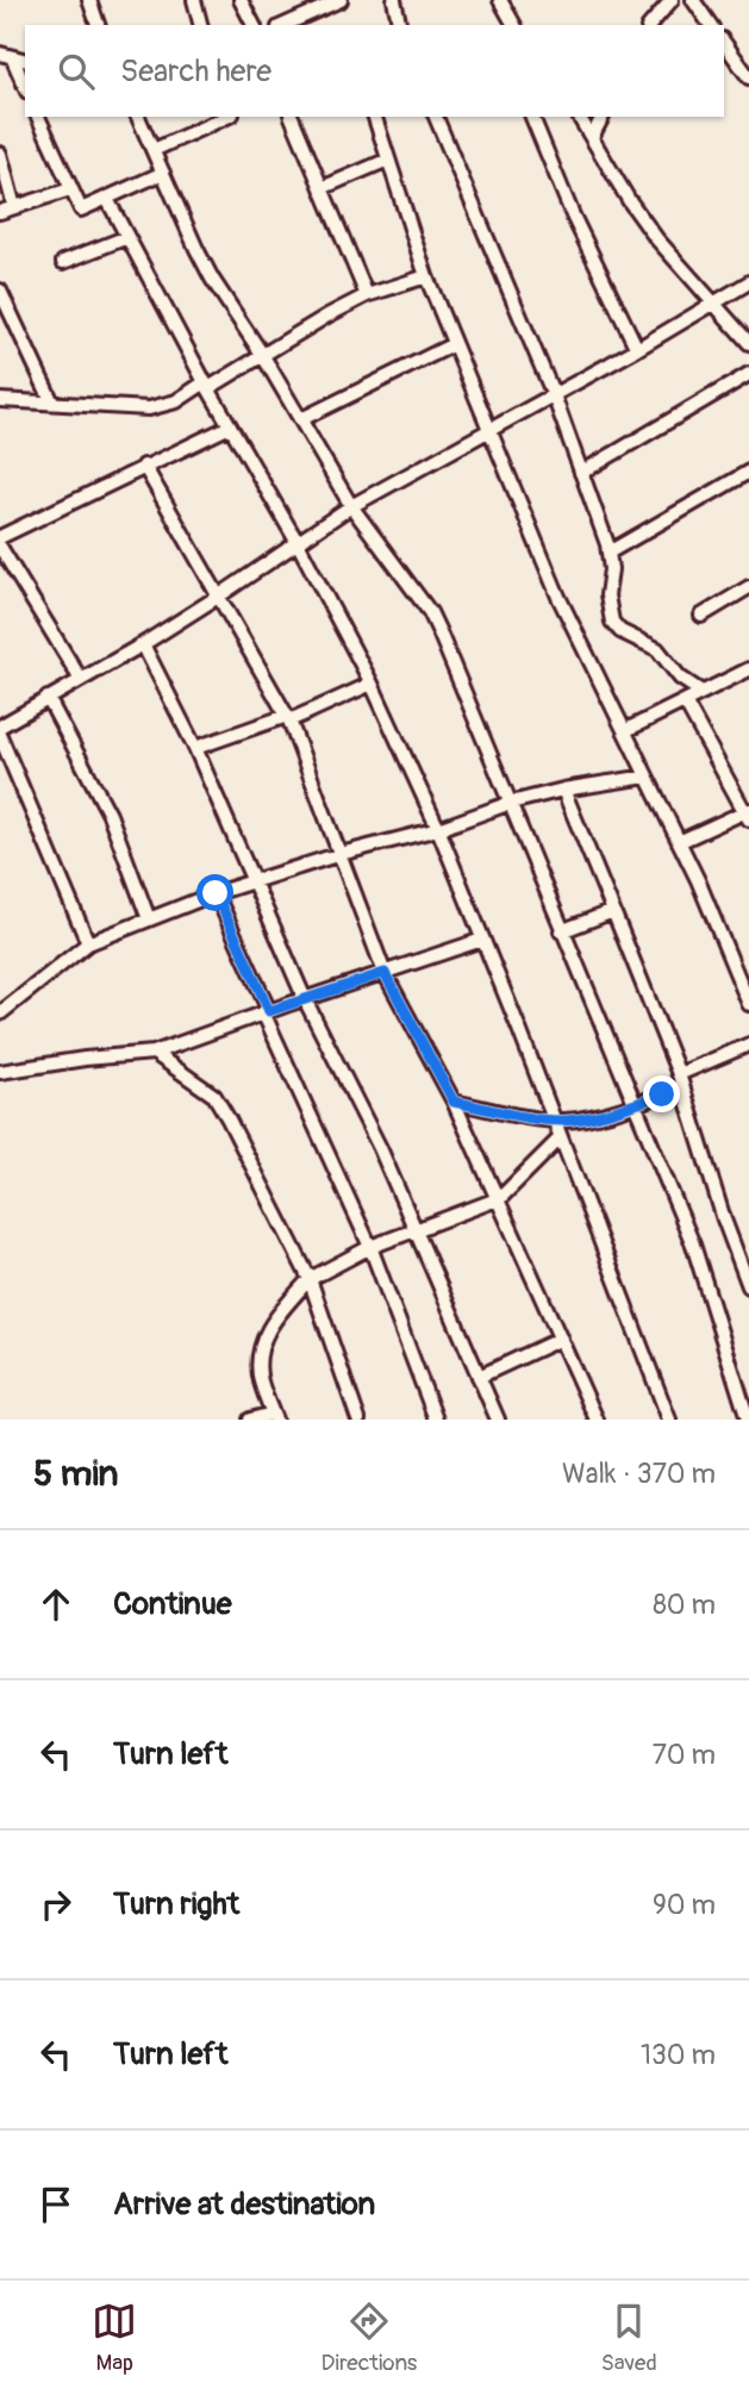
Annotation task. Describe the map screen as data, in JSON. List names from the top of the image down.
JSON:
{
  "page": {
    "search": "Search here",
    "heading": ["5 min", "Walk · 370 m"],
    "list": [
      ["Continue", "80 m"],
      ["Turn left", "70 m"],
      ["Turn right", "90 m"],
      ["Turn left", "130 m"],
      "Arrive at destination"
    ],
    "nav": ["Map", "Directions", "Saved"]
  }
}
